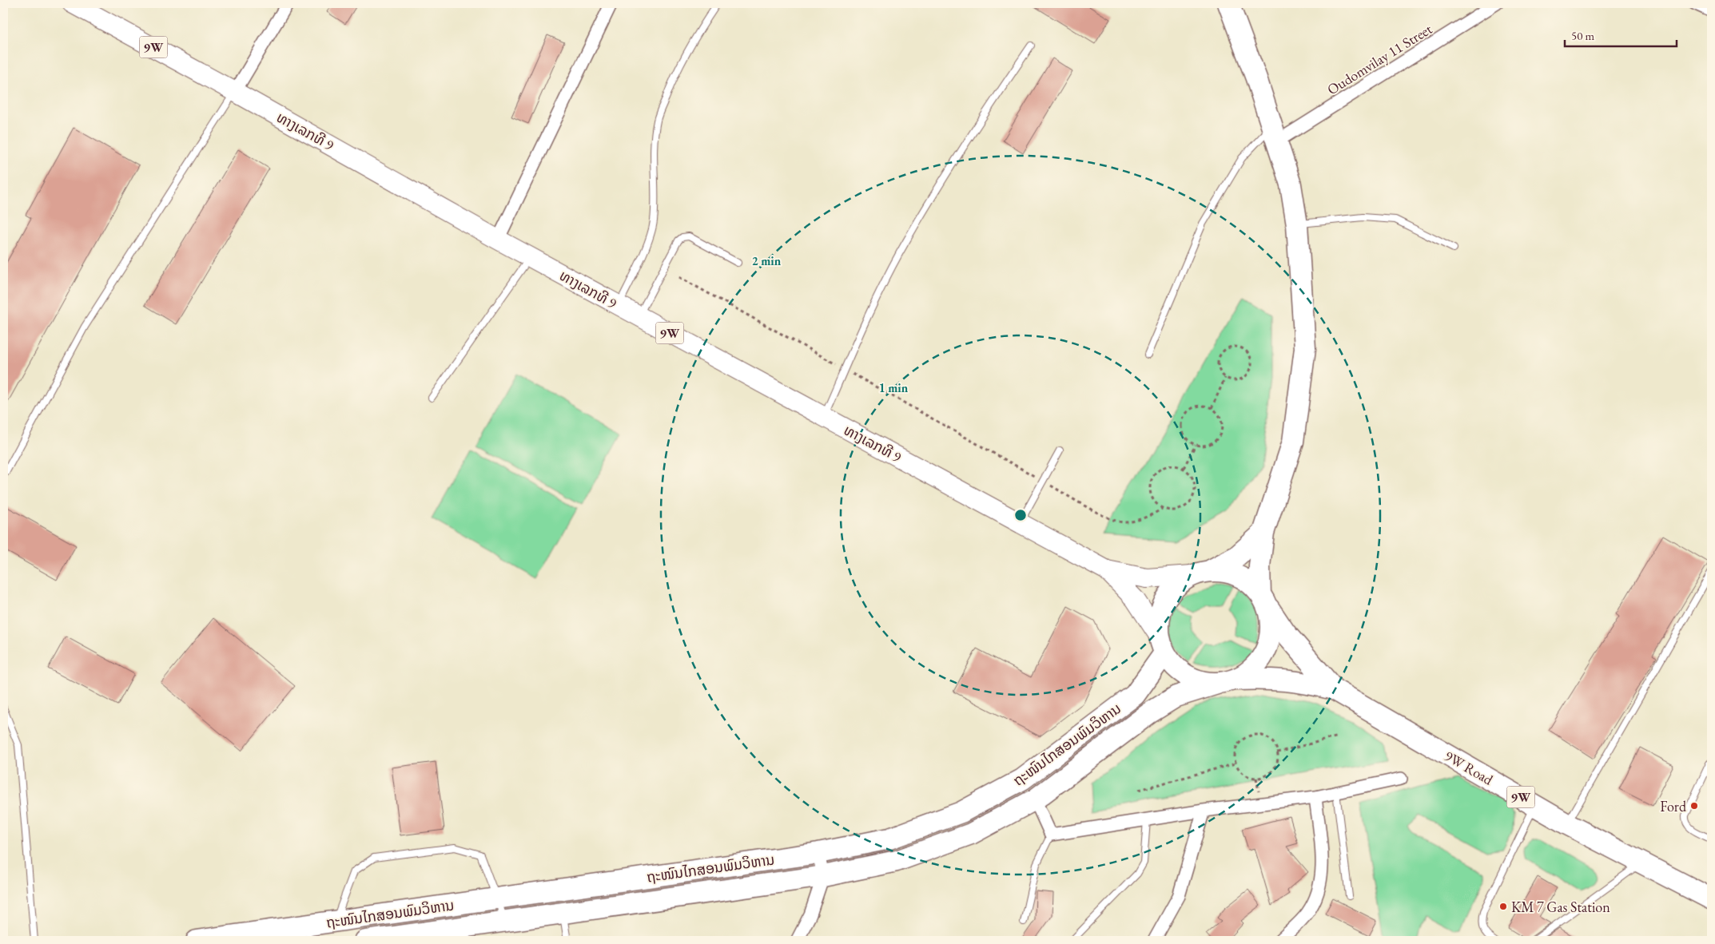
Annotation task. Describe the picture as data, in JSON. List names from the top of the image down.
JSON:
{
  "streets": {
    "highway": ["9W", "ຖະໜົນໄກສອນພົມວິຫານ", "9W Road"],
    "main road": ["ທາງເລກທີ 9"],
    "street": ["Oudomvilay 11 Street"]
  },
  "crossings": [
    ["ທາງເລກທີ 9", "ຖະໜົນໄກສອນພົມວິຫານ"]
  ],
  "places": ["Ford", "KM 7 Gas Station"],
  "scale_bar": "50 m",
  "rings": ["2 min", "1 min"]
}
